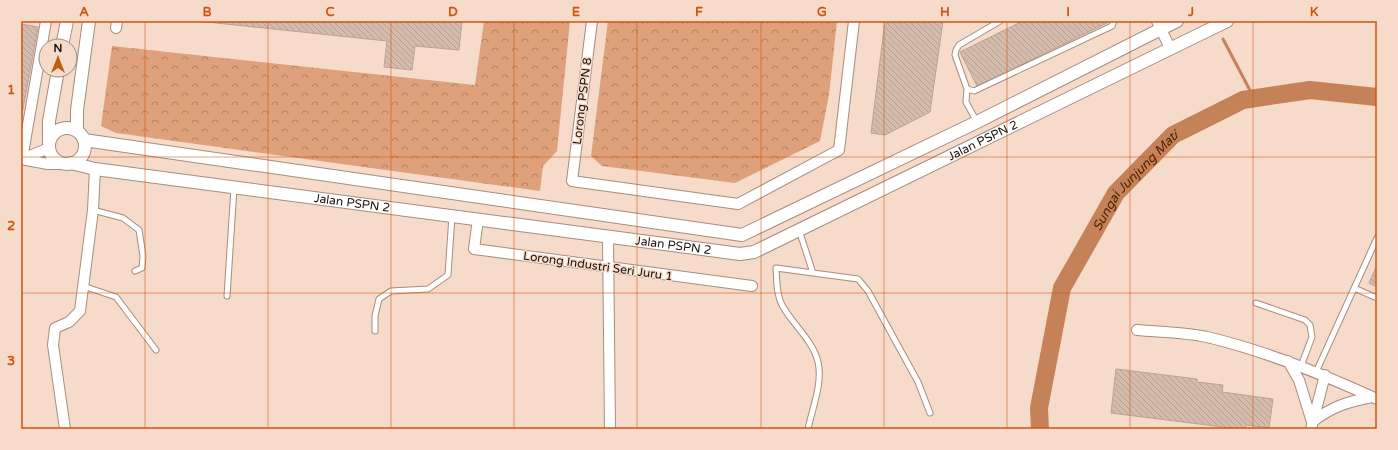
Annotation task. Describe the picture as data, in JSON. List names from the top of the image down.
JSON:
{
  "streets": {
    "street": ["Lorong PSPN 8", "Jalan PSPN 2", "Lorong Industri Seri Juru 1"]
  },
  "crossings": [
    ["Jalan PSPN 2", "Lorong Industri Seri Juru 1"]
  ],
  "water": ["Sungai Junjung Mati"],
  "north": "top",
  "grid": {
    "columns": [
      "A",
      "B",
      "C",
      "D",
      "E",
      "F",
      "G",
      "H",
      "I",
      "J",
      "K"
    ],
    "rows": ["1", "2", "3"]
  }
}
